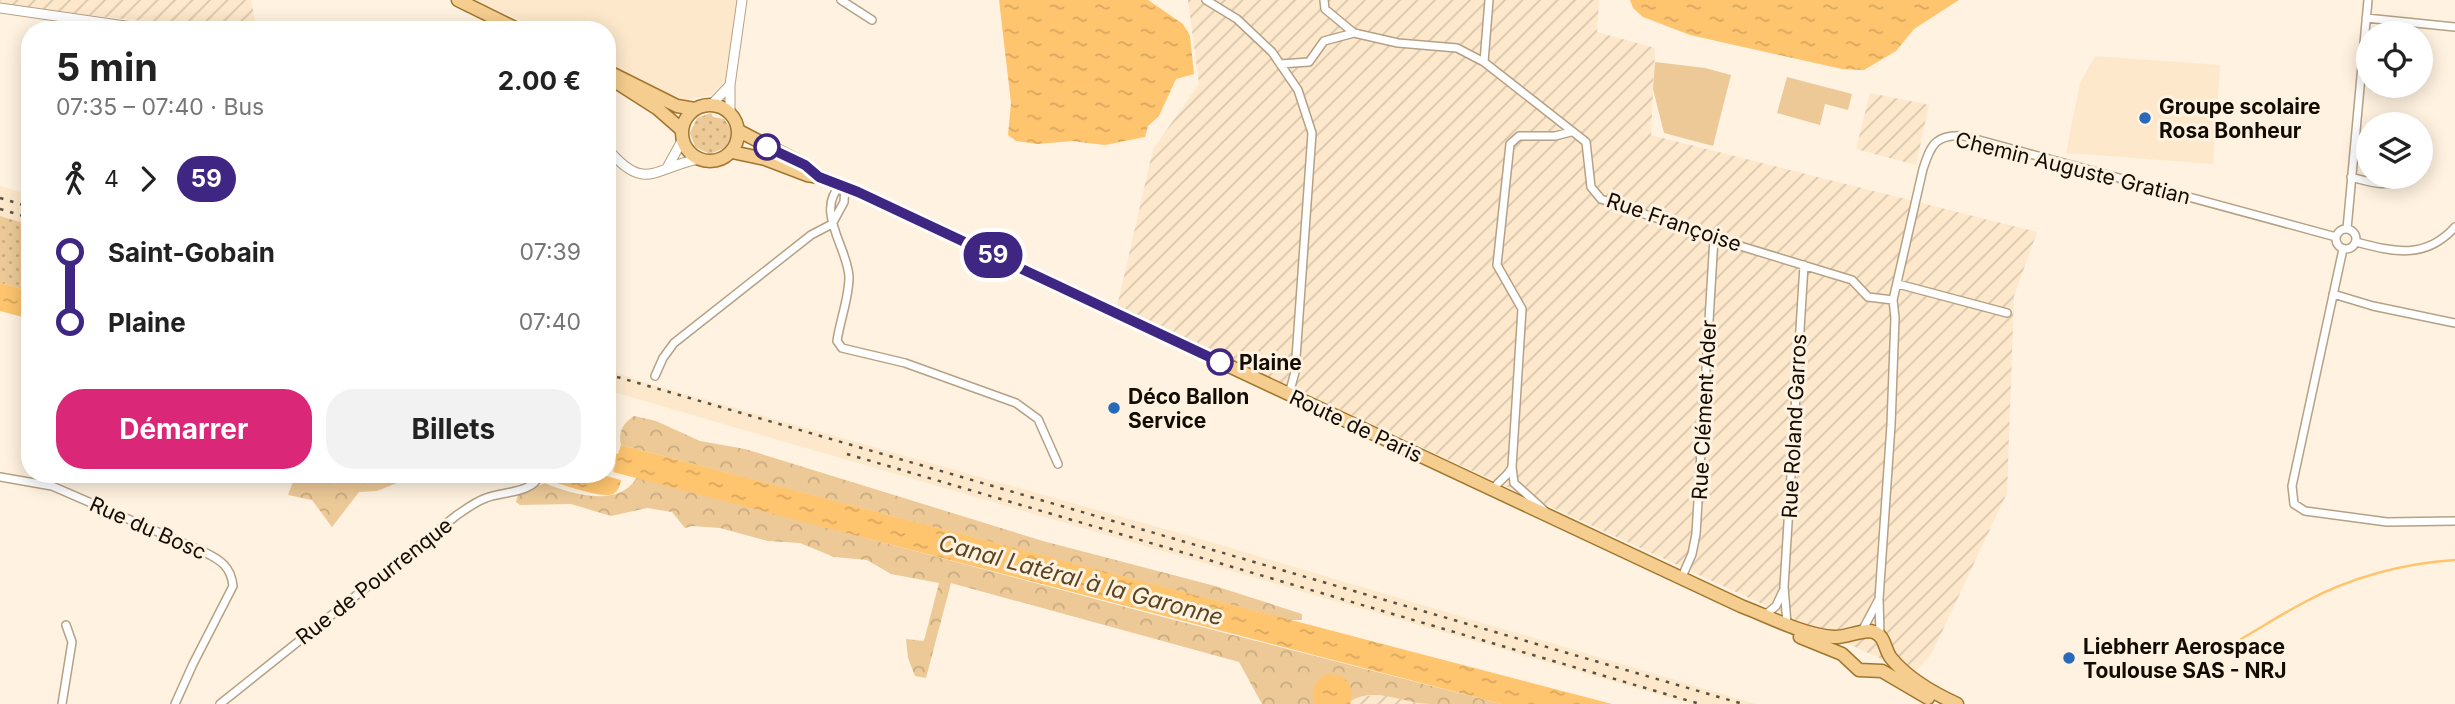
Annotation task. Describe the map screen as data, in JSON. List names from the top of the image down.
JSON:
{
  "streets": {
    "main road": ["Route de Paris"],
    "street": [
      "Chemin Auguste Gratian",
      "Rue Françoise",
      "Rue Clément Ader",
      "Rue Roland Garros",
      "Rue du Bosc",
      "Rue de Pourrenque"
    ]
  },
  "crossings": [
    ["Chemin Auguste Gratian", "Rue Françoise"],
    ["Chemin Auguste Gratian", "Route de Paris"],
    ["Rue Françoise", "Rue Clément Ader"],
    ["Rue Françoise", "Rue Roland Garros"],
    ["Rue Clément Ader", "Route de Paris"],
    ["Route de Paris", "Rue Roland Garros"]
  ],
  "water": ["Canal Latéral à la Garonne"],
  "places": [
    "Groupe scolaire Rosa Bonheur",
    "Plaine",
    "Déco Ballon Service",
    "Liebherr Aerospace Toulouse SAS - NRJ"
  ],
  "lines": ["bus line 59"],
  "page": {
    "on_map": "59",
    "heading": ["5 min", "07:35 – 07:40 · Bus", "2.00 €"],
    "legs": ["4", "59"],
    "list": [
      {
        "name": "Saint-Gobain",
        "value": "07:39"
      },
      {
        "name": "Plaine",
        "value": "07:40"
      }
    ],
    "buttons": ["Démarrer", "Billets"]
  }
}
